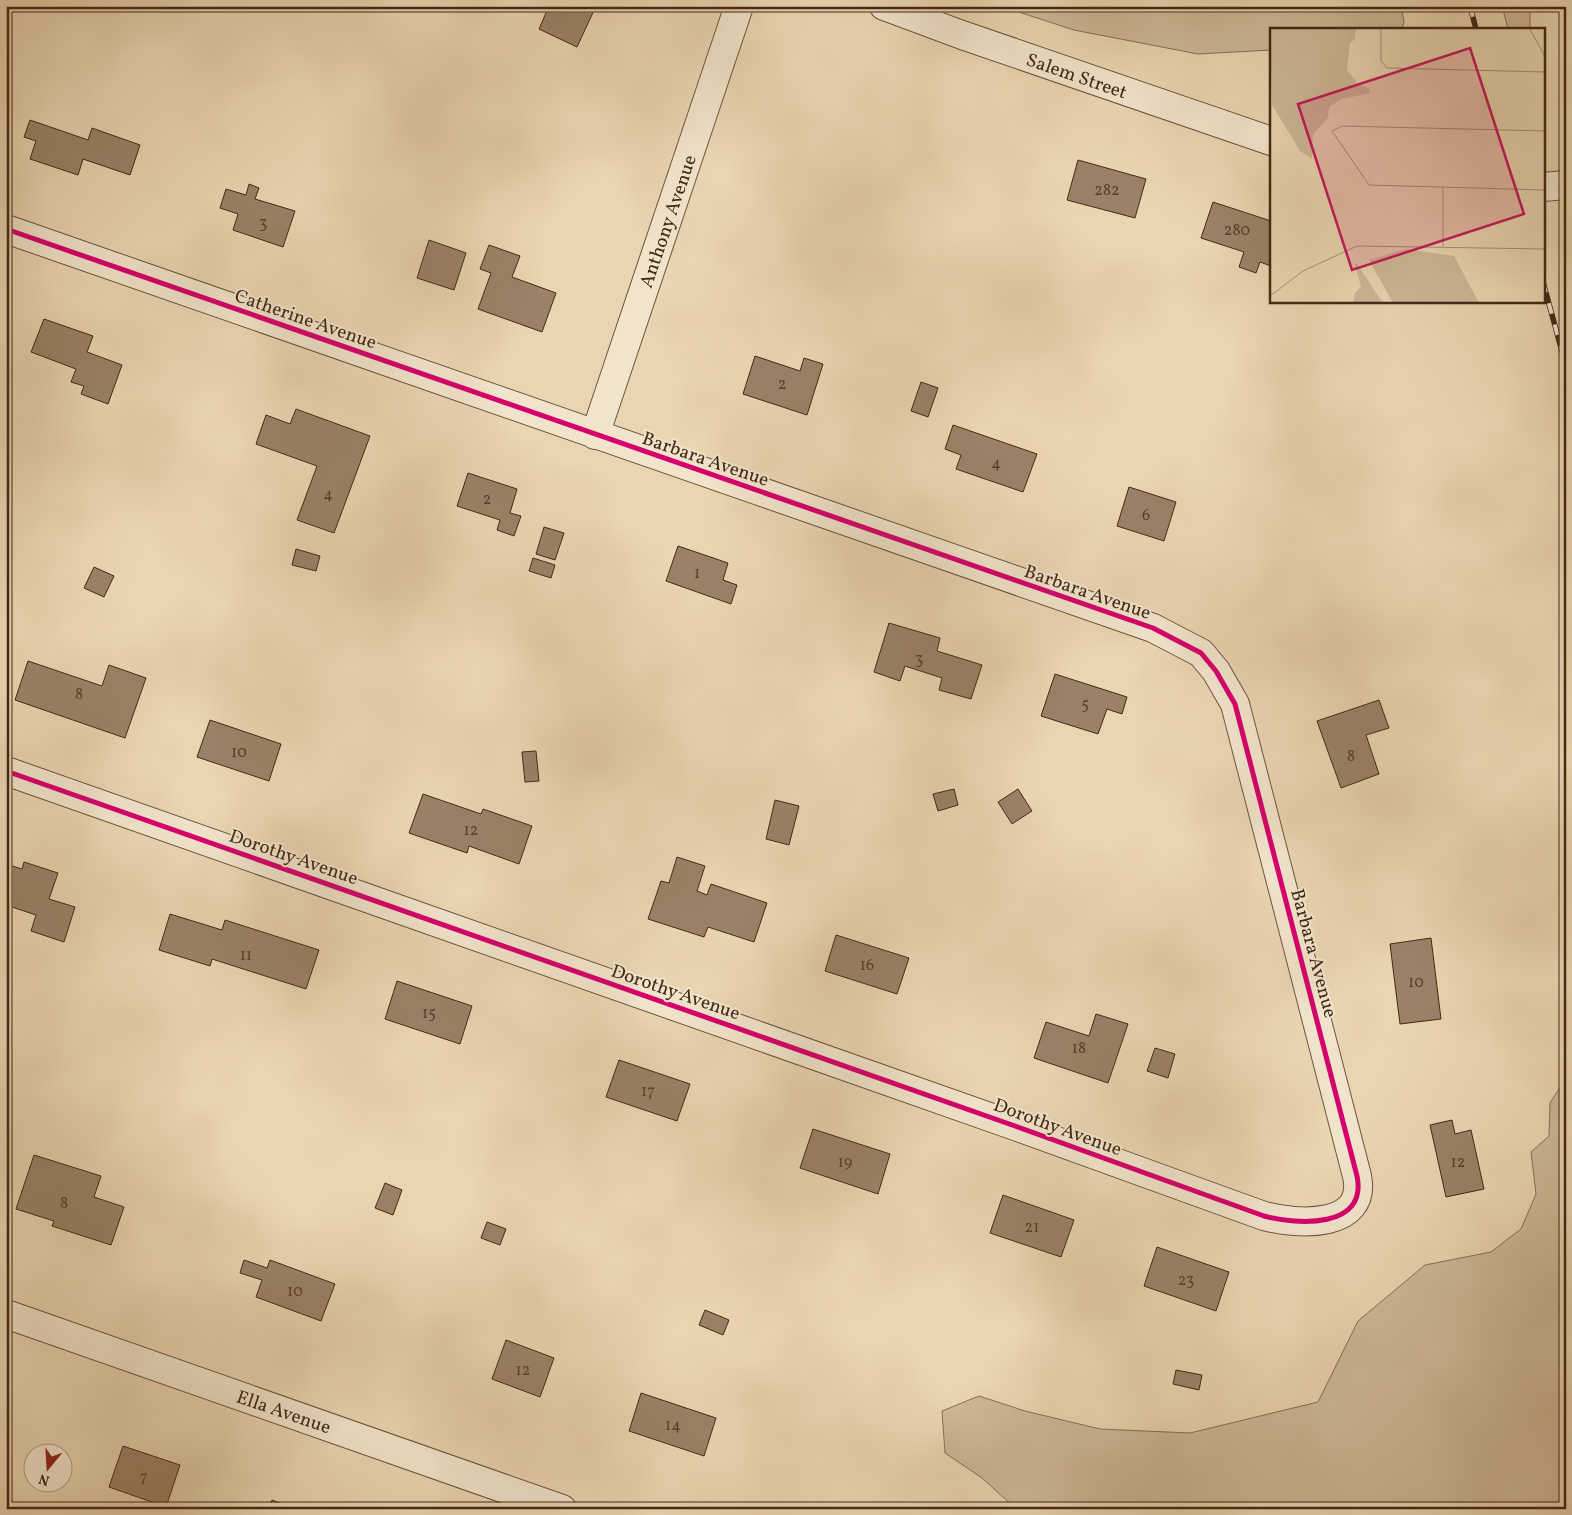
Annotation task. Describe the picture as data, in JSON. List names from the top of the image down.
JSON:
{
  "streets": {
    "street": [
      "Salem Street",
      "Anthony Avenue",
      "Catherine Avenue",
      "Barbara Avenue",
      "Dorothy Avenue",
      "Ella Avenue"
    ]
  },
  "crossings": [
    ["Anthony Avenue", "Catherine Avenue"],
    ["Anthony Avenue", "Barbara Avenue"],
    ["Catherine Avenue", "Barbara Avenue"],
    ["Barbara Avenue", "Dorothy Avenue"]
  ],
  "house_numbers": [
    "282",
    "3",
    "280",
    "2",
    "4",
    "4",
    "2",
    "6",
    "1",
    "3",
    "8",
    "5",
    "10",
    "8",
    "12",
    "11",
    "16",
    "10",
    "15",
    "18",
    "17",
    "19",
    "12",
    "8",
    "21",
    "23",
    "10",
    "12",
    "14",
    "7"
  ],
  "north": "bottom"
}
